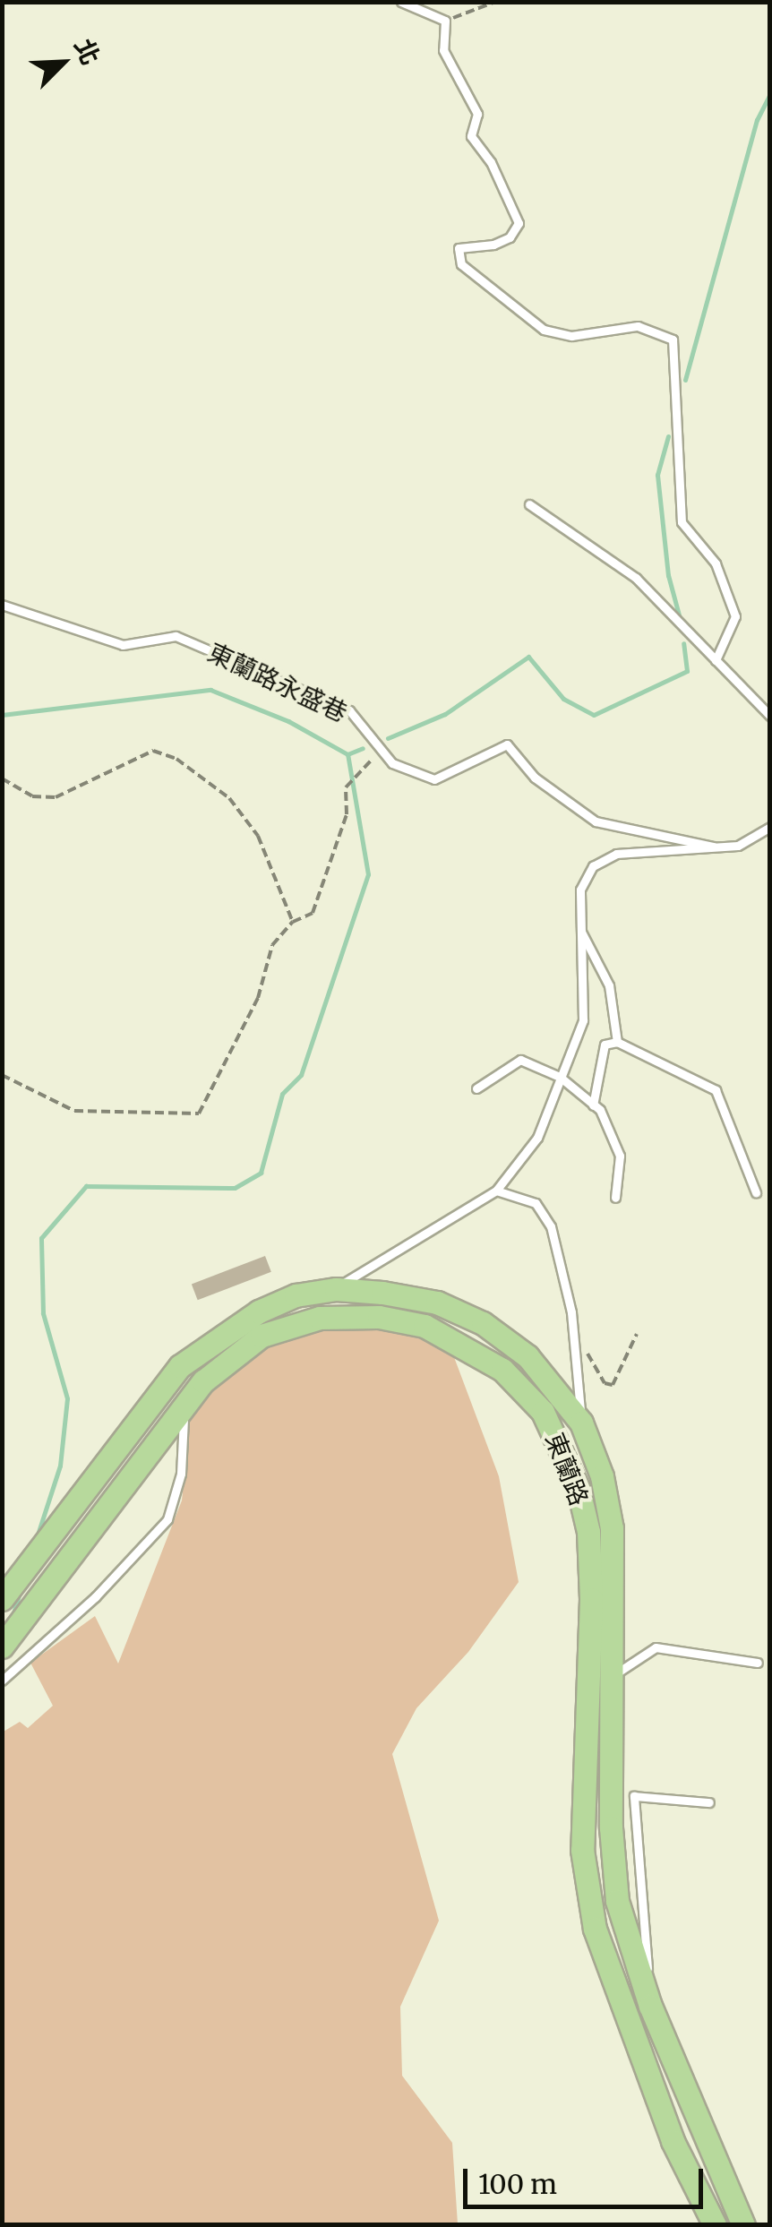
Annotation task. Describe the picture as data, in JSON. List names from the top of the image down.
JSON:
{
  "streets": {
    "main road": ["東蘭路"],
    "lane": ["東蘭路永盛巷"]
  },
  "crossings": [
    ["東蘭路永盛巷", "東蘭路"]
  ],
  "scale_bar": "100 m",
  "north": "top right"
}
